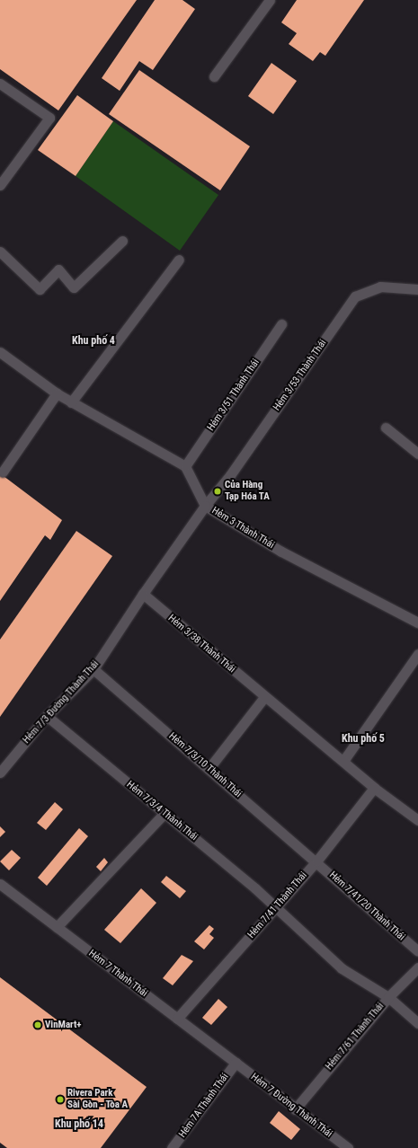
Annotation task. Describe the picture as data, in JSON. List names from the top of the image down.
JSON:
{
  "streets": {
    "street": [
      "Hẻm 3/53 Thành Thái",
      "Hẻm 3/51 Thành Thái",
      "Hẻm 3 Thành Thái",
      "Hẻm 3/38 Thành Thái",
      "Hẻm 7/3 Đường Thành Thái",
      "Hẻm 7/3/10 Thành Thái",
      "Hẻm 7/3/4 Thành Thái",
      "Hẻm 7/41 Thành Thái",
      "Hẻm 7/41/20 Thành Thái",
      "Hẻm 7 Thành Thái",
      "Hẻm 7/61 Thành Thái",
      "Hẻm 7A Thành Thái",
      "Hẻm 7 Đường Thành Thái"
    ]
  },
  "crossings": [
    ["Hẻm 3/53 Thành Thái", "Hẻm 3 Thành Thái"],
    ["Hẻm 3/51 Thành Thái", "Hẻm 3 Thành Thái"],
    ["Hẻm 3/38 Thành Thái", "Hẻm 7/3 Đường Thành Thái"],
    ["Hẻm 3/38 Thành Thái", "Hẻm 7/41 Thành Thái"],
    ["Hẻm 7/3 Đường Thành Thái", "Hẻm 7/3/10 Thành Thái"],
    ["Hẻm 7/3 Đường Thành Thái", "Hẻm 7/3/4 Thành Thái"],
    ["Hẻm 7/3/10 Thành Thái", "Hẻm 7/41 Thành Thái"],
    ["Hẻm 7/3/10 Thành Thái", "Hẻm 7/41/20 Thành Thái"],
    ["Hẻm 7/3/4 Thành Thái", "Hẻm 7/41 Thành Thái"],
    ["Hẻm 7/3/4 Thành Thái", "Hẻm 7/61 Thành Thái"],
    ["Hẻm 7/41 Thành Thái", "Hẻm 7/41/20 Thành Thái"],
    ["Hẻm 7/41 Thành Thái", "Hẻm 7 Thành Thái"],
    ["Hẻm 7 Thành Thái", "Hẻm 7A Thành Thái"],
    ["Hẻm 7 Thành Thái", "Hẻm 7 Đường Thành Thái"],
    ["Hẻm 7/61 Thành Thái", "Hẻm 7 Đường Thành Thái"],
    ["Hẻm 7A Thành Thái", "Hẻm 7 Đường Thành Thái"]
  ],
  "districts": ["Khu phố 4", "Khu phố 5", "Khu phố 14"],
  "places": ["Của Hàng Tạp Hóa TA", "VinMart+", "Rivera Park Sài Gòn - Tòa A"]
}
